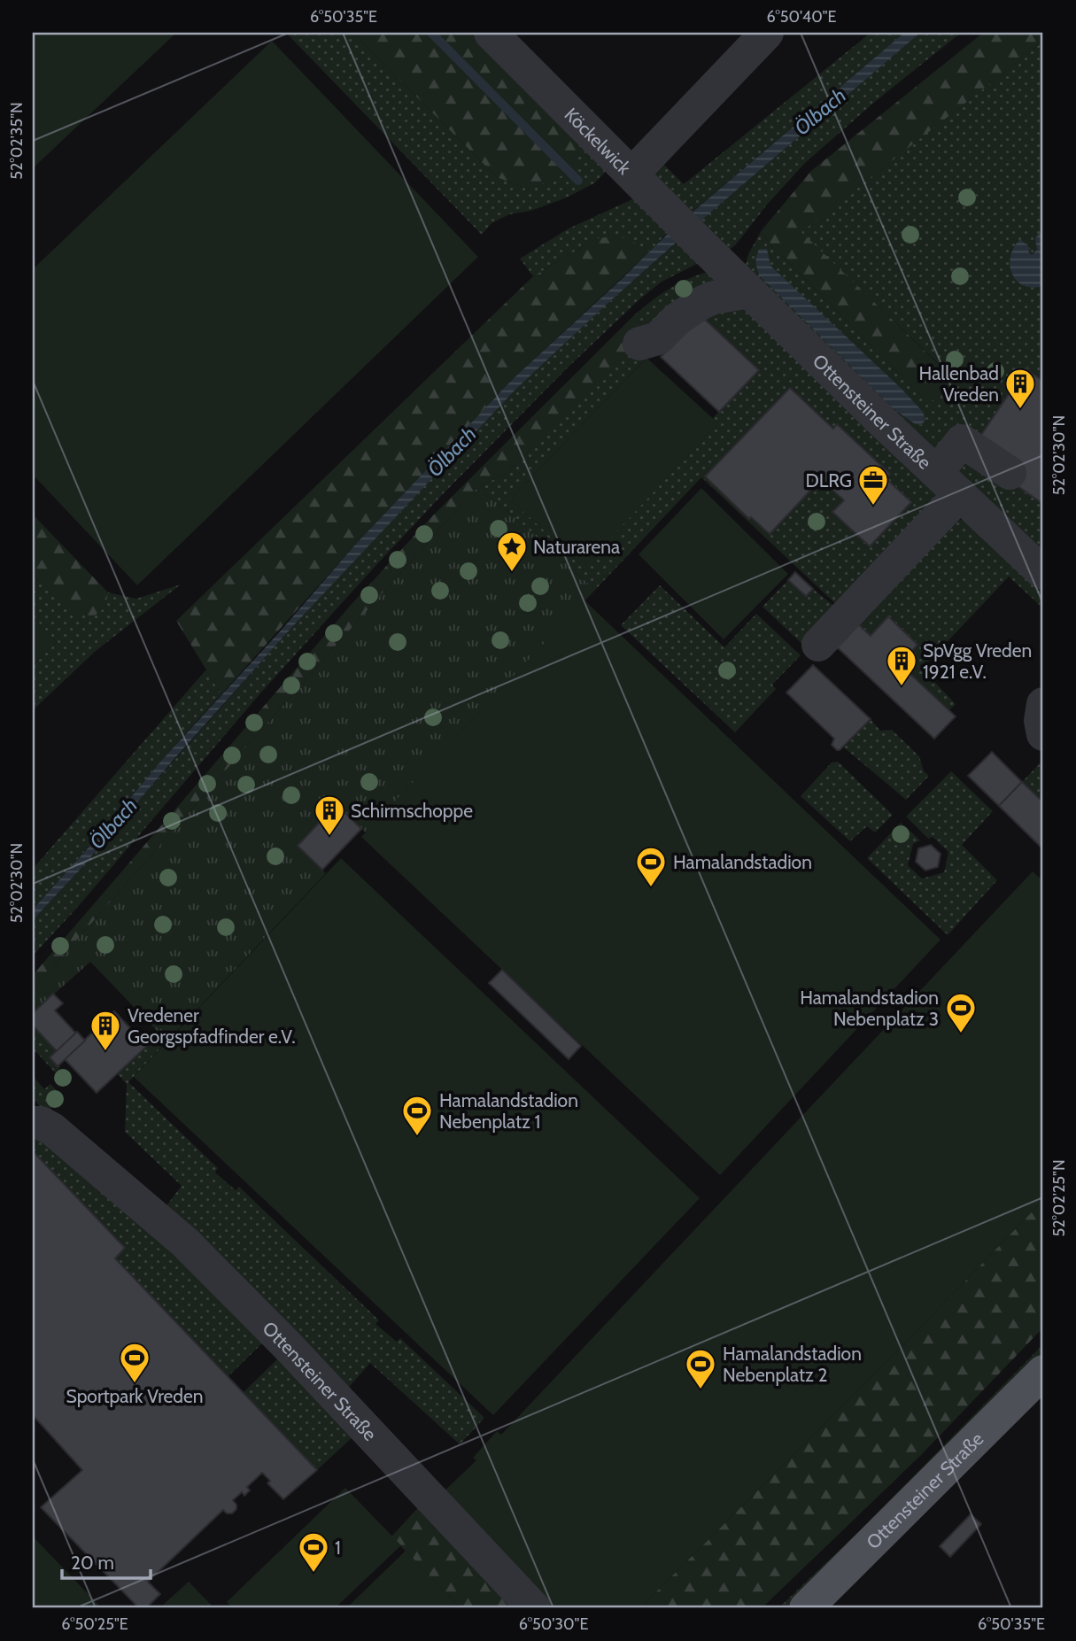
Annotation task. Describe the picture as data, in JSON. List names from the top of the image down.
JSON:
{
  "streets": {
    "main road": ["Ottensteiner Straße"],
    "street": ["Köckelwick"]
  },
  "crossings": [
    ["Köckelwick", "Ottensteiner Straße"]
  ],
  "water": ["Ölbach"],
  "places": {
    "building": [
      "Hallenbad Vreden",
      "SpVgg Vreden 1921 e.V.",
      "Schirmschoppe",
      "Vredener Georgspfadfinder e.V."
    ],
    "office": ["DLRG"],
    "place": ["Naturarena"],
    "sports": [
      "Hamalandstadion",
      "Hamalandstadion Nebenplatz 3",
      "Hamalandstadion Nebenplatz 1",
      "Sportpark Vreden",
      "Hamalandstadion Nebenplatz 2",
      "1"
    ]
  },
  "scale_bar": "20 m",
  "coordinates": [
    "6°50'35\"E",
    "6°50'40\"E",
    "52°02'35\"N",
    "52°02'30\"N",
    "52°02'25\"N",
    "6°50'25\"E",
    "6°50'30\"E"
  ]
}
